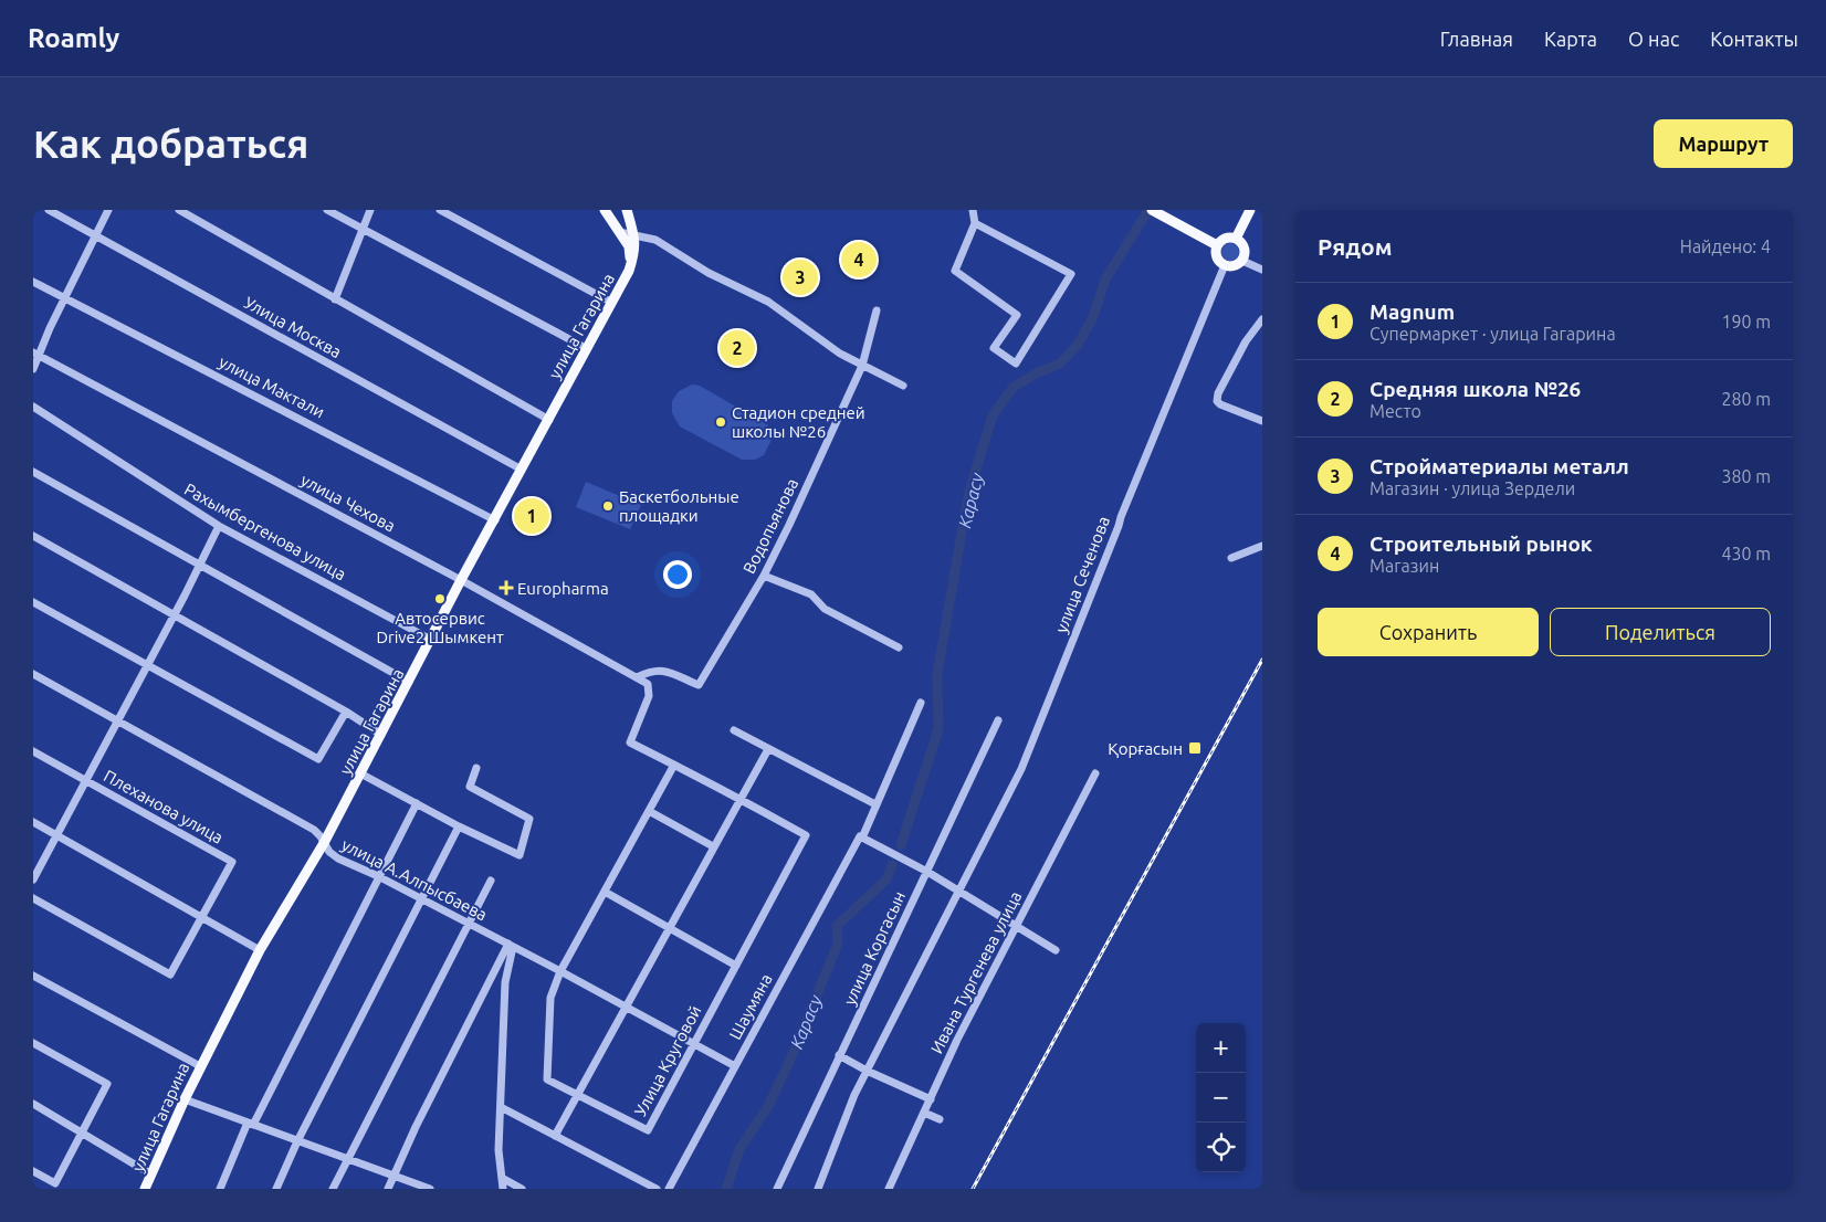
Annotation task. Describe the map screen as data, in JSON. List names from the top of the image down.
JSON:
{
  "streets": {
    "main road": ["улица Гагарина"],
    "street": [
      "Улица Москва",
      "улица Мактали",
      "улица Чехова",
      "Водопьянова",
      "Рахымбергенова улица",
      "улица Сеченова",
      "Плеханова улица",
      "улица А.Алпысбаева",
      "улица Коргасын",
      "Ивана Тургенева улица",
      "Шаумяна",
      "Улица Круговой"
    ]
  },
  "crossings": [
    ["улица Гагарина", "Улица Москва"],
    ["улица Гагарина", "улица Мактали"],
    ["улица Гагарина", "улица Чехова"],
    ["улица Гагарина", "Рахымбергенова улица"],
    ["улица Гагарина", "улица А.Алпысбаева"],
    ["улица Чехова", "Водопьянова"],
    ["улица Чехова", "Улица Круговой"],
    ["улица А.Алпысбаева", "Шаумяна"],
    ["улица А.Алпысбаева", "Улица Круговой"]
  ],
  "water": ["Карасу"],
  "places": {
    "other": ["Стадион средней школы №26", "Баскетбольные площадки", "Автосервис Drive2 Шымкент"],
    "health": ["Europharma"],
    "transit": ["Қорғасын"]
  },
  "page": {
    "header": "Roamly",
    "nav": [
      "Главная",
      "Карта",
      "О нас",
      "Контакты"
    ],
    "buttons": [
      "Маршрут",
      ["Сохранить", "Поделиться"]
    ],
    "title": "Как добраться",
    "heading": ["Рядом", "Найдено: 4"],
    "pins": [
      "4",
      "3",
      "2",
      "1"
    ],
    "list": [
      {
        "mark": "1",
        "name": "Magnum",
        "note": "Супермаркет · улица Гагарина",
        "value": "190 m"
      },
      {
        "mark": "2",
        "name": "Средняя школа №26",
        "note": "Место",
        "value": "280 m"
      },
      {
        "mark": "3",
        "name": "Стройматериалы металл",
        "note": "Магазин · улица Зердели",
        "value": "380 m"
      },
      {
        "mark": "4",
        "name": "Строительный рынок",
        "note": "Магазин",
        "value": "430 m"
      }
    ],
    "map_buttons": ["+", "−"]
  }
}
